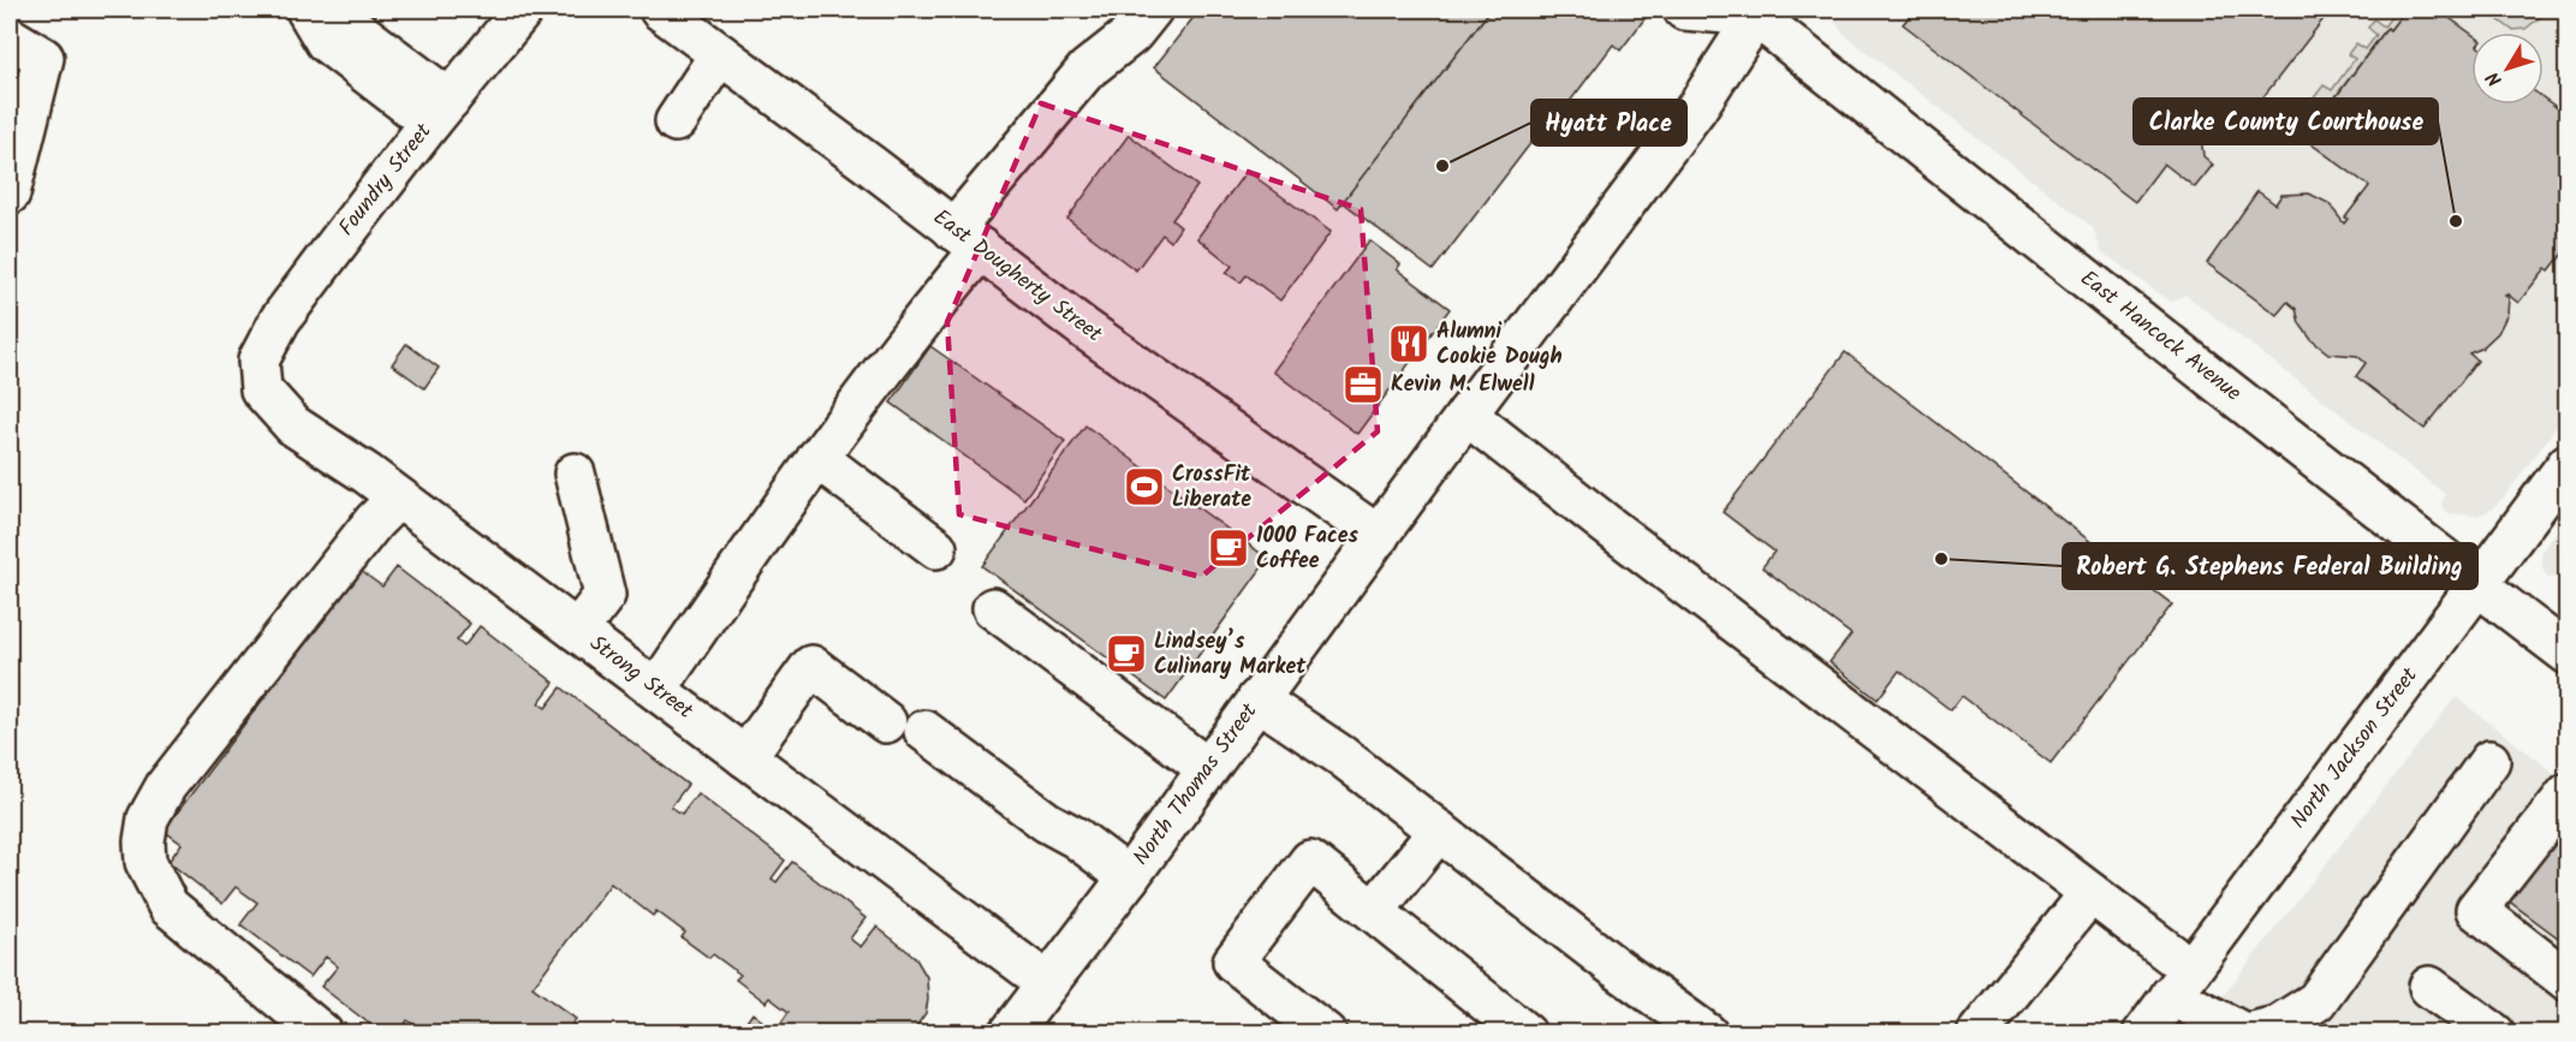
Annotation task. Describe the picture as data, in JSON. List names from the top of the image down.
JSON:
{
  "streets": {
    "street": [
      "Foundry Street",
      "East Dougherty Street",
      "East Hancock Avenue",
      "Strong Street",
      "North Jackson Street",
      "North Thomas Street"
    ]
  },
  "crossings": [
    ["Foundry Street", "Strong Street"],
    ["East Dougherty Street", "North Thomas Street"],
    ["East Hancock Avenue", "North Jackson Street"],
    ["East Hancock Avenue", "North Thomas Street"],
    ["Strong Street", "North Thomas Street"]
  ],
  "places": {
    "other": ["Hyatt Place", "Clarke County Courthouse", "Robert G. Stephens Federal Building"],
    "restaurant": ["Alumni Cookie Dough"],
    "office": ["Kevin M. Elwell"],
    "sports": ["CrossFit Liberate"],
    "cafe": ["1000 Faces Coffee", "Lindsey’s Culinary Market"]
  },
  "north": "bottom left"
}
